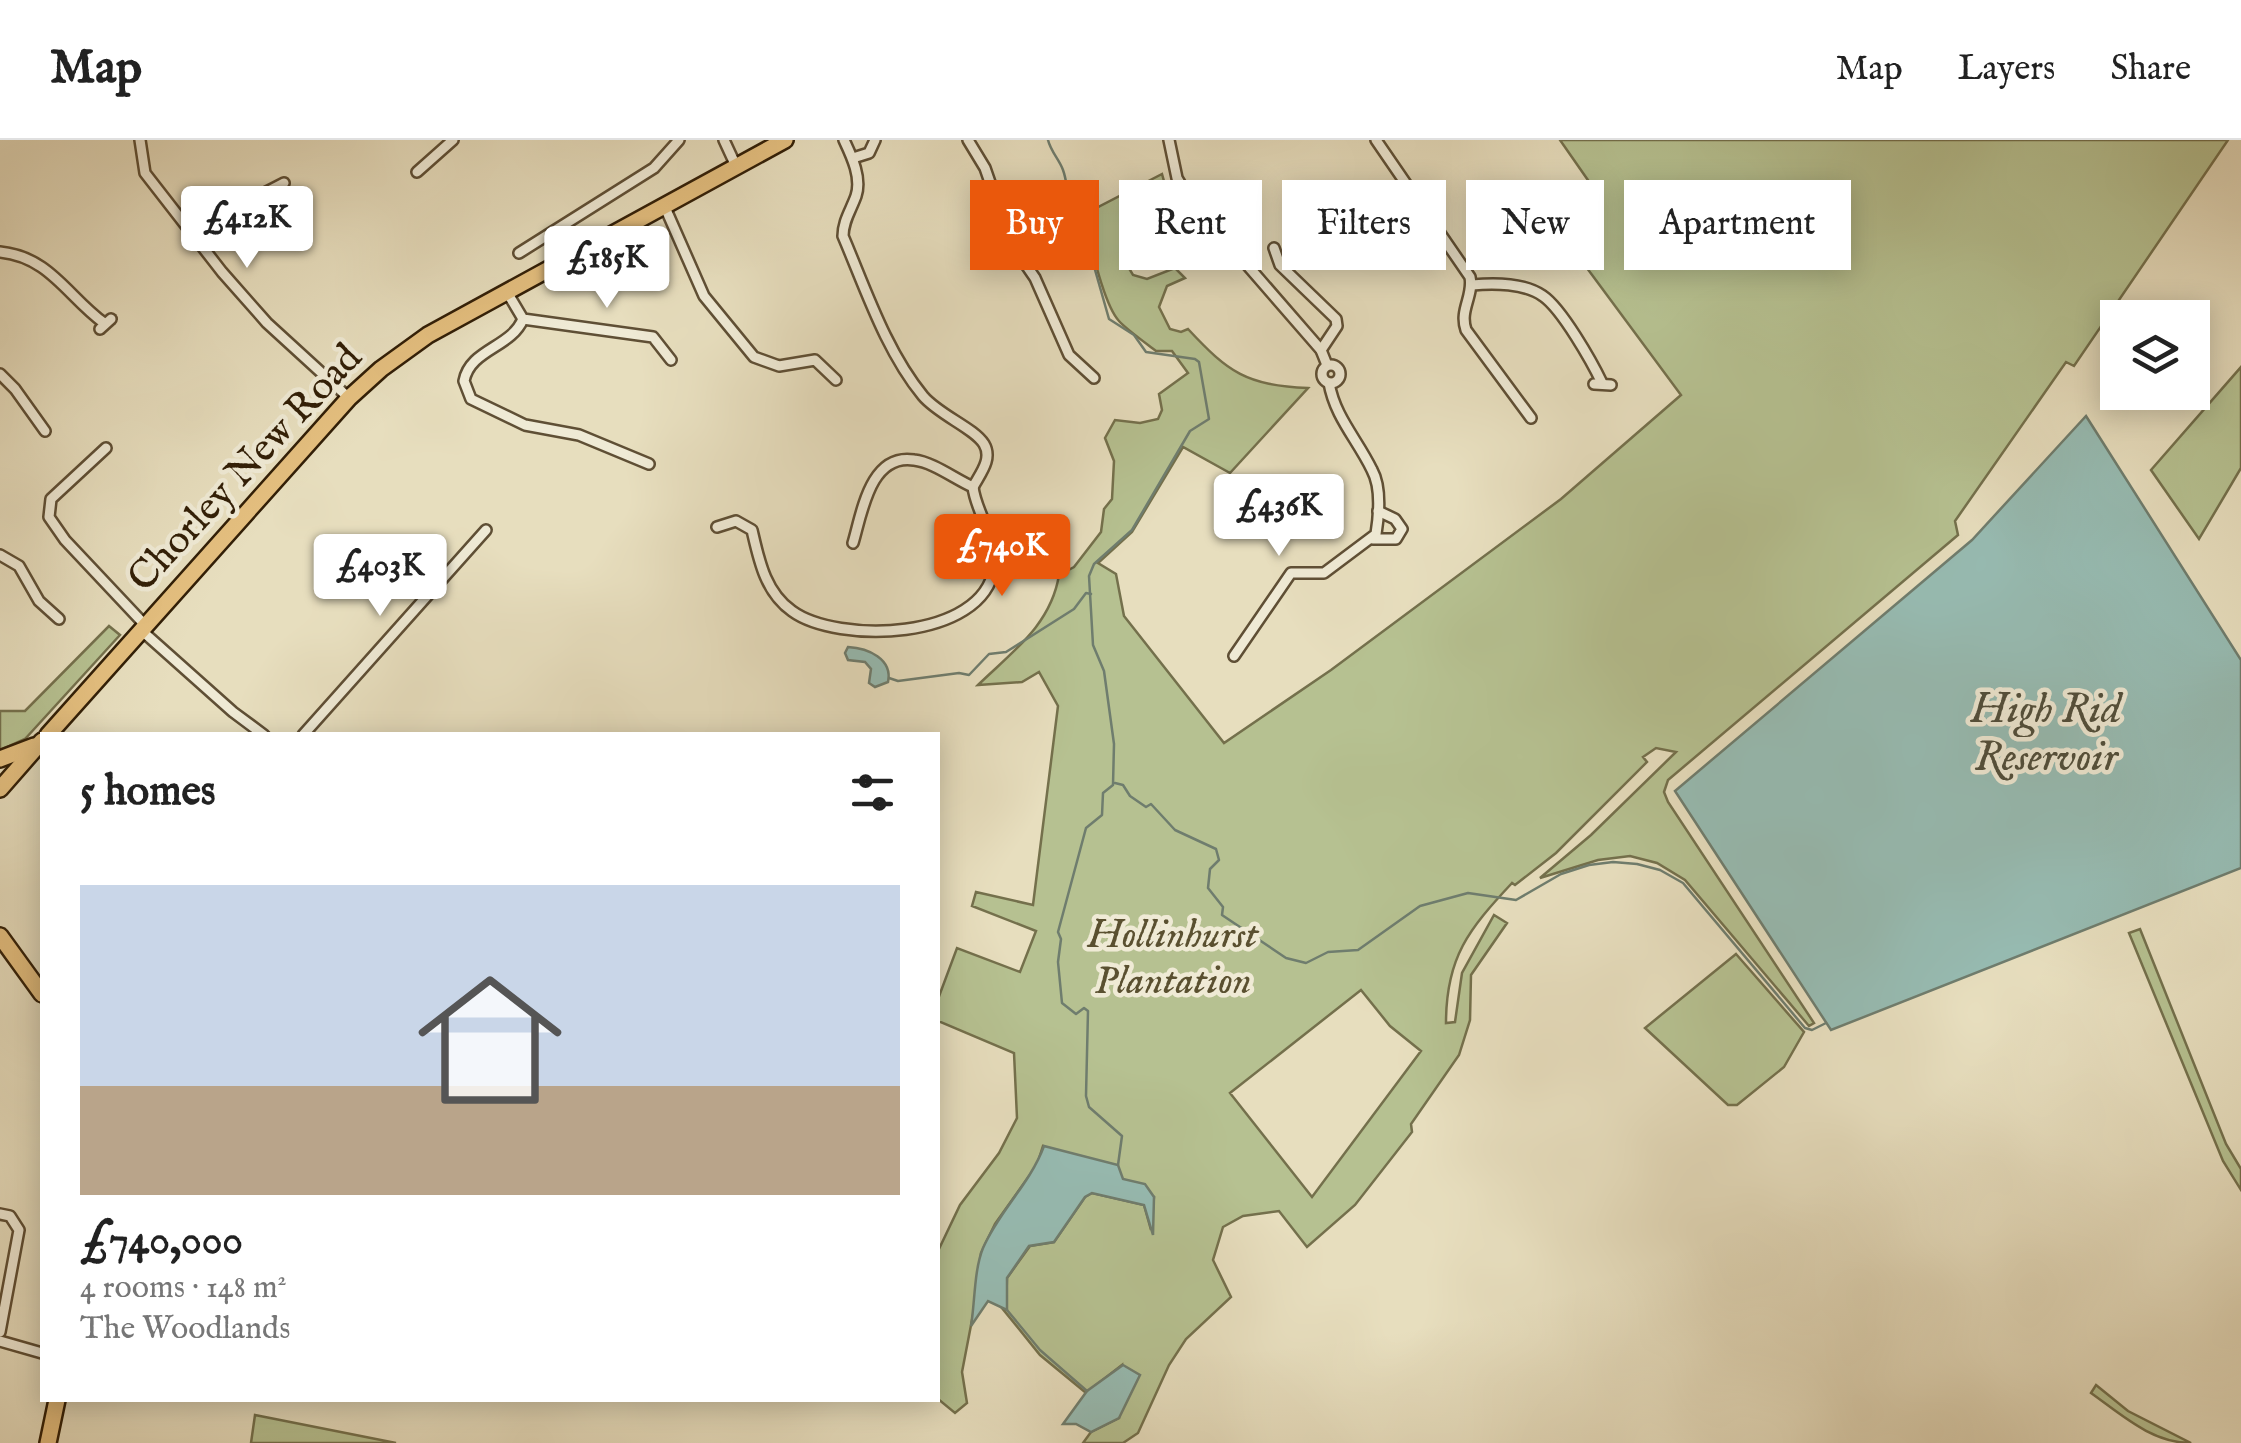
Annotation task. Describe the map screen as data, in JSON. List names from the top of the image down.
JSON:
{
  "streets": {
    "highway": ["Chorley New Road"]
  },
  "water": ["High Rid Reservoir"],
  "parks": ["Hollinhurst Plantation"],
  "page": {
    "header": "Map",
    "nav": ["Map", "Layers", "Share"],
    "chip": [
      "Buy",
      "Rent",
      "Filters",
      "New",
      "Apartment"
    ],
    "price": [
      "£412K",
      "£185K",
      "£436K",
      "£740K",
      "£403K"
    ],
    "heading": "5 homes",
    "list": [
      {
        "name": "£740,000",
        "note": "4 rooms · 148 m² · The Woodlands"
      }
    ]
  }
}
